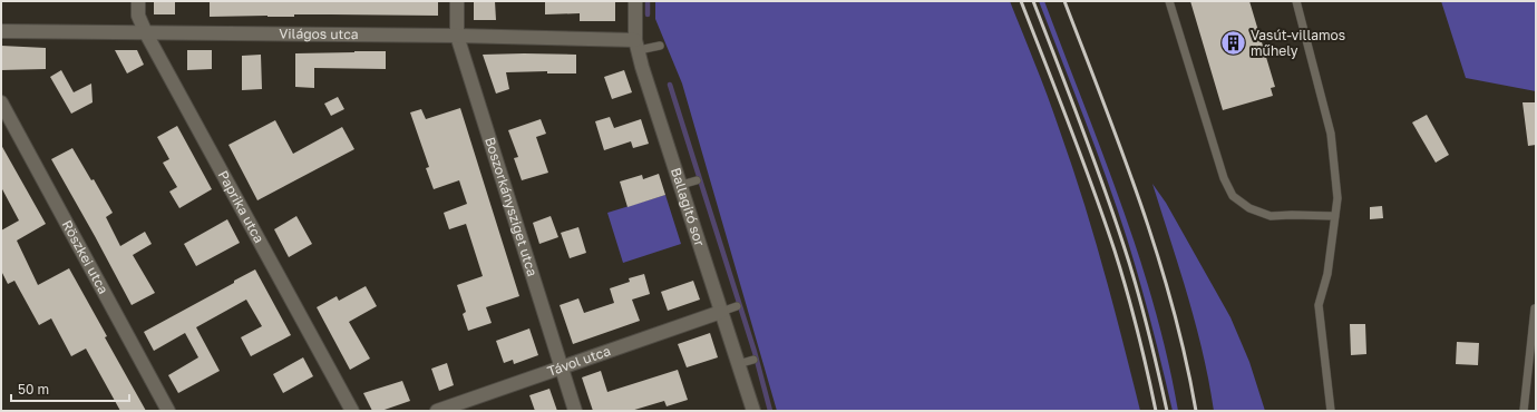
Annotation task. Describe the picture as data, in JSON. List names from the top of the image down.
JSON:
{
  "streets": {
    "street": [
      "Világos utca",
      "Paprika utca",
      "Boszorkánysziget utca",
      "Ballagitó sor",
      "Röszkei utca",
      "Távol utca"
    ]
  },
  "crossings": [
    ["Világos utca", "Paprika utca"],
    ["Világos utca", "Boszorkánysziget utca"],
    ["Világos utca", "Ballagitó sor"],
    ["Boszorkánysziget utca", "Távol utca"],
    ["Ballagitó sor", "Távol utca"]
  ],
  "places": {
    "building": ["Vasút-villamos műhely"]
  },
  "scale_bar": "50 m"
}
